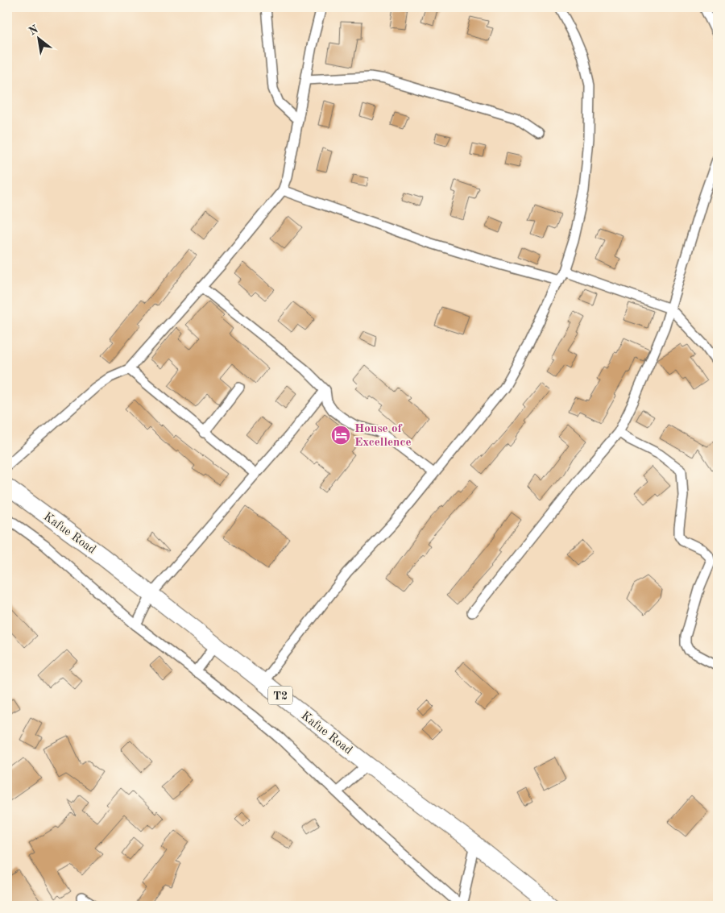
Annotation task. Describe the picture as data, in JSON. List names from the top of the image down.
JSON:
{
  "streets": {
    "highway": ["Kafue Road", "T2"]
  },
  "places": {
    "hotel": ["House of Excellence"]
  },
  "north": "top left"
}
